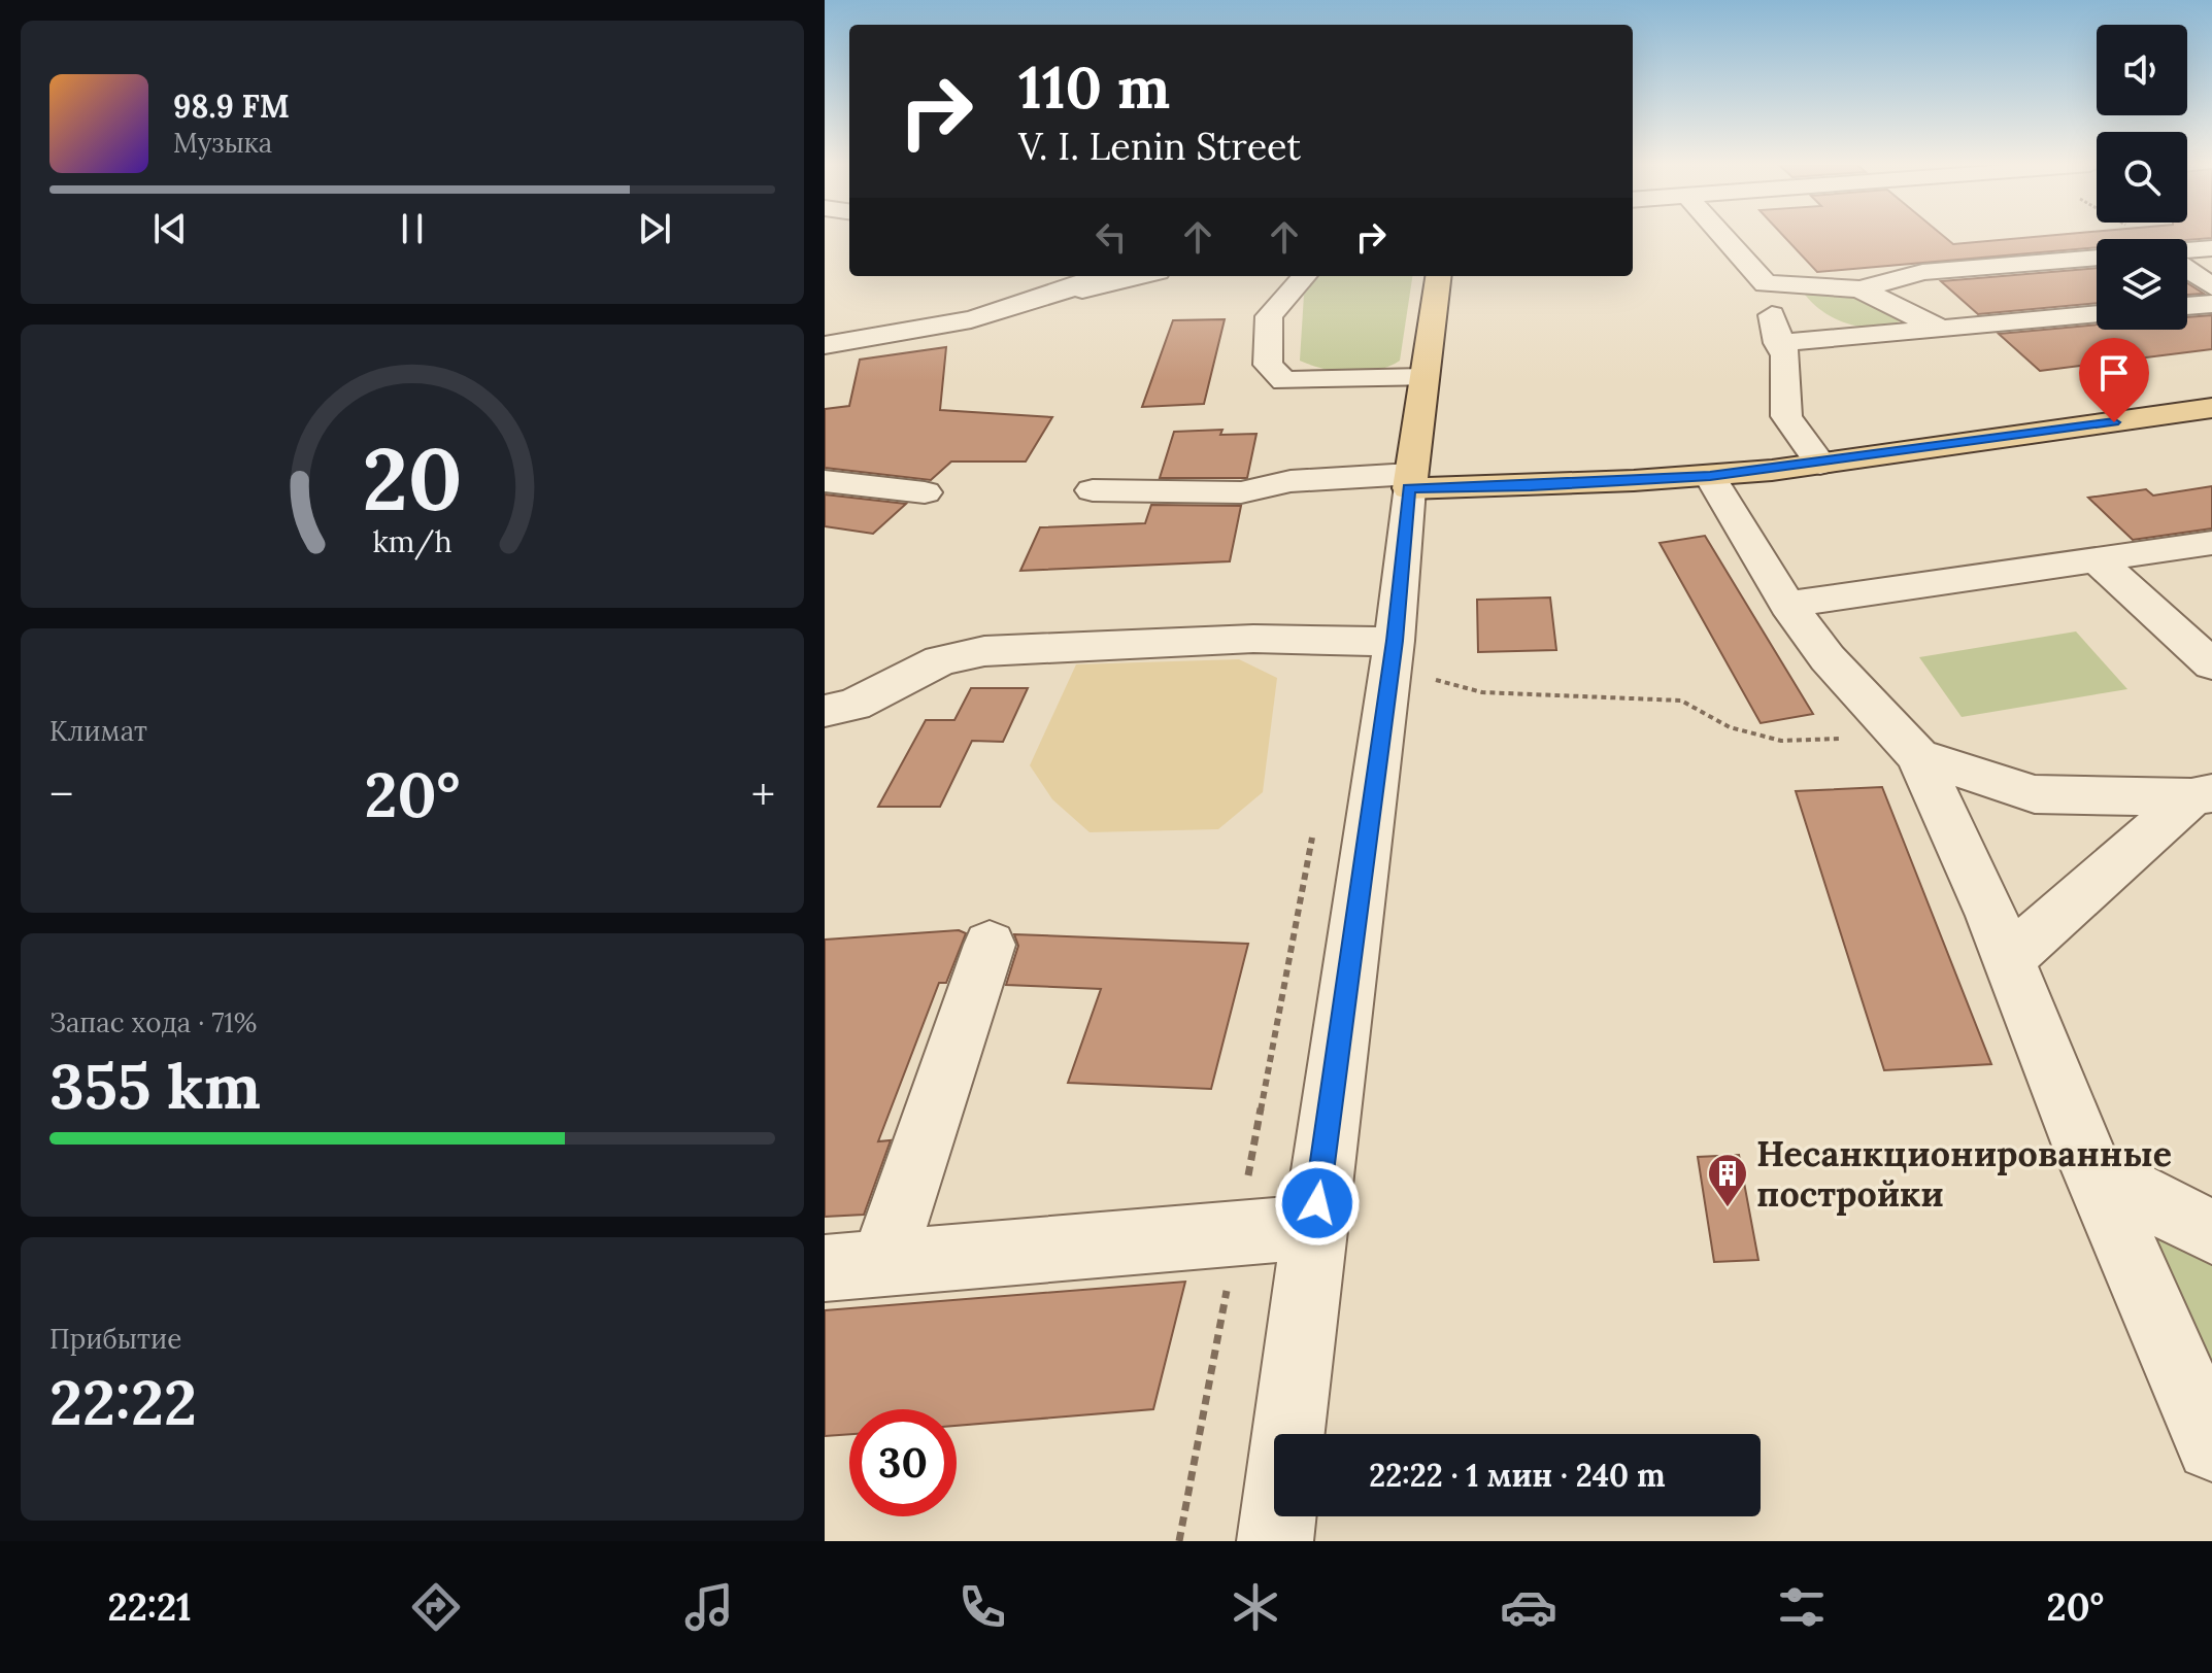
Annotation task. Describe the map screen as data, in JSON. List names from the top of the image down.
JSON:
{
  "places": {
    "building": ["Несанкционированные постройки"]
  },
  "page": {
    "turn": ["110 m", "V. I. Lenin Street"],
    "song": ["98.9 FM", "Музыка"],
    "tile": [
      "Климат",
      ["Запас хода · 71%", "355 km"],
      ["Прибытие", "22:22"]
    ],
    "heat": ["−", "20°", "+"],
    "limit": "30",
    "trip": "22:22 · 1 мин · 240 m",
    "tabs": ["22:21", "20°"],
    "gauge": ["20", "km/h"]
  }
}
